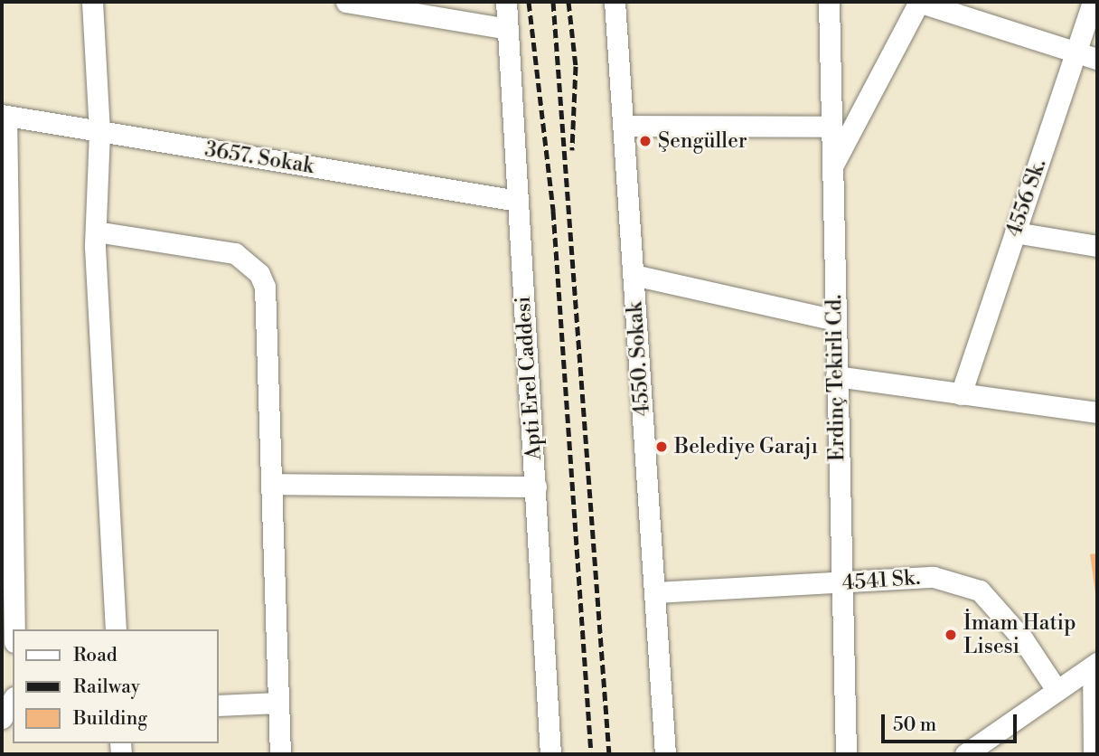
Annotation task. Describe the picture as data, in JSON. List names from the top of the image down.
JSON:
{
  "streets": {
    "street": [
      "3657. Sokak",
      "4556 Sk.",
      "4550. Sokak",
      "Apti Erel Caddesi",
      "Erdinç Tekirli Cd.",
      "4541 Sk."
    ]
  },
  "crossings": [
    ["3657. Sokak", "Apti Erel Caddesi"],
    ["4550. Sokak", "4541 Sk."],
    ["Erdinç Tekirli Cd.", "4541 Sk."]
  ],
  "places": ["Şengüller", "Belediye Garajı", "İmam Hatip Lisesi"],
  "legend": ["Road", "Railway", "Building"],
  "scale_bar": "50 m"
}
